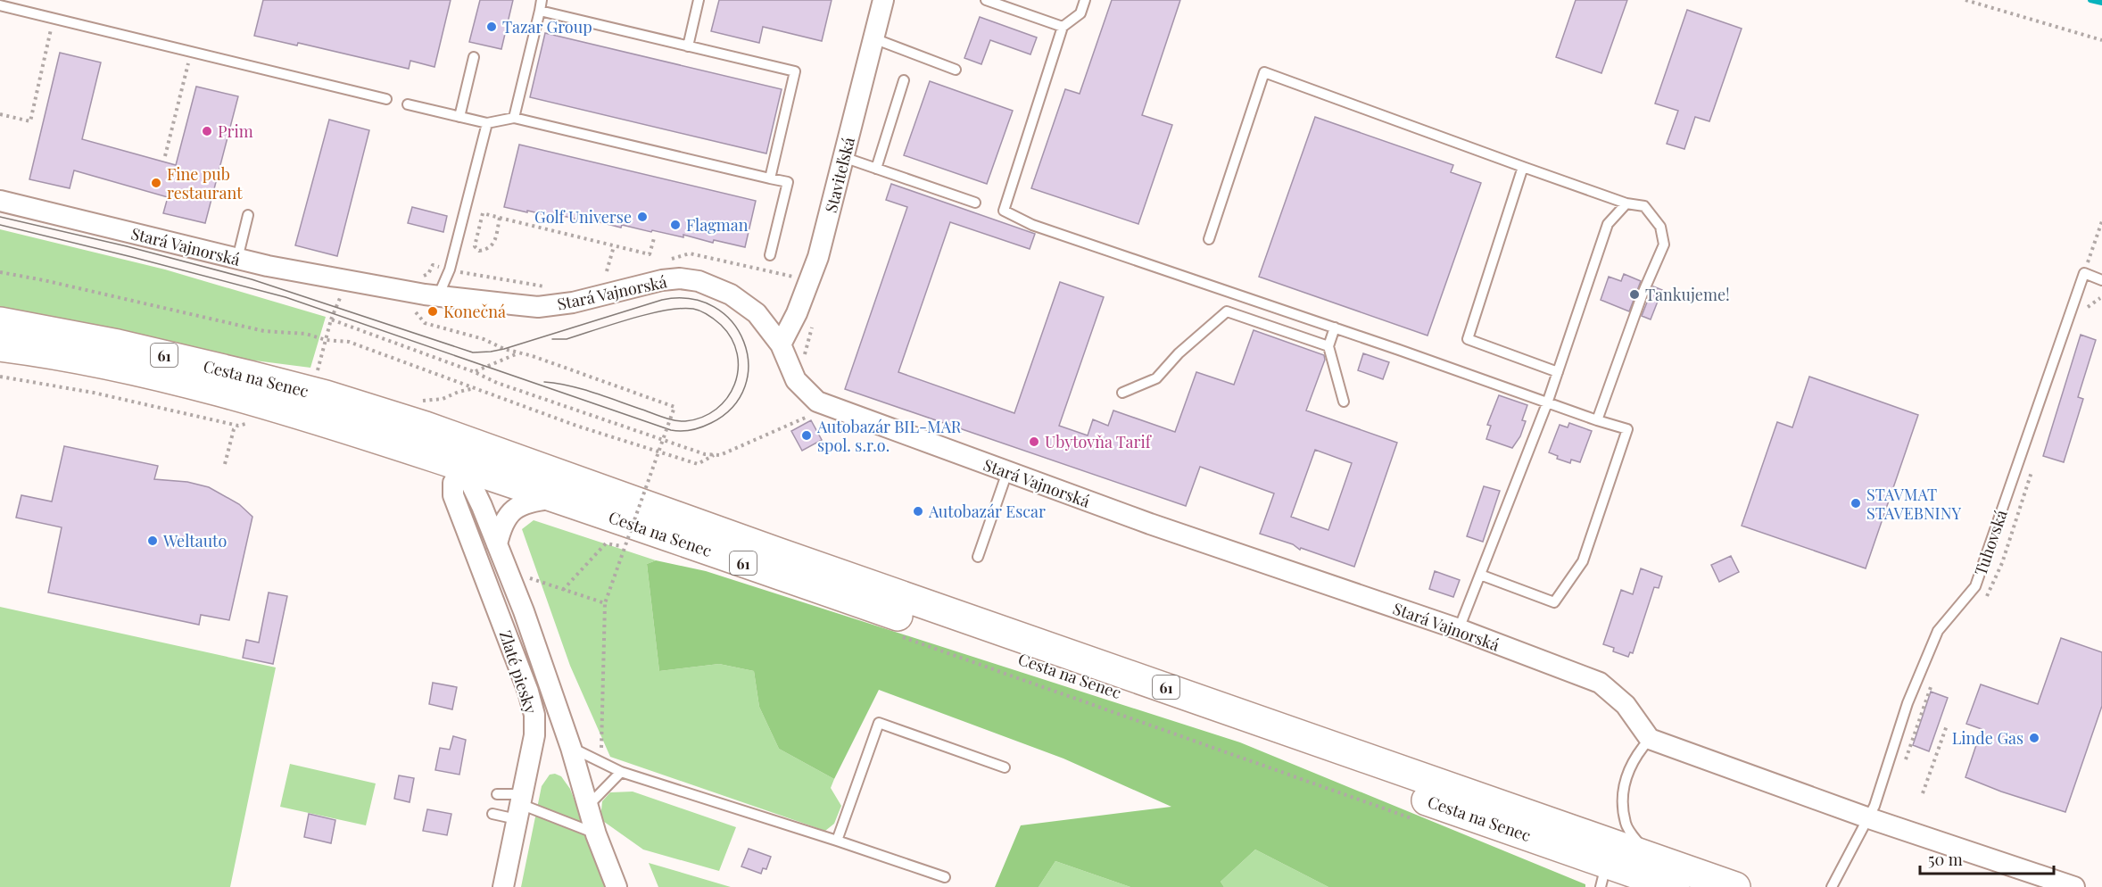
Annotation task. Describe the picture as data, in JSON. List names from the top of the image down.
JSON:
{
  "streets": {
    "main road": ["61", "Cesta na Senec"],
    "street": ["Staviteľská", "Stará Vajnorská", "Zlaté piesky"],
    "lane": ["Tuhovská"]
  },
  "crossings": [
    ["Staviteľská", "Stará Vajnorská"],
    ["Cesta na Senec", "Zlaté piesky"]
  ],
  "places": [
    "Tazar Group",
    "Prim",
    "Fine pub restaurant",
    "Golf Universe",
    "Flagman",
    "Tankujeme!",
    "Konečná",
    "Autobazár BIL-MAR spol. s.r.o.",
    "Ubytovňa Tarif",
    "STAVMAT STAVEBNINY",
    "Autobazár Escar",
    "Weltauto",
    "Linde Gas"
  ],
  "scale_bar": "50 m"
}
